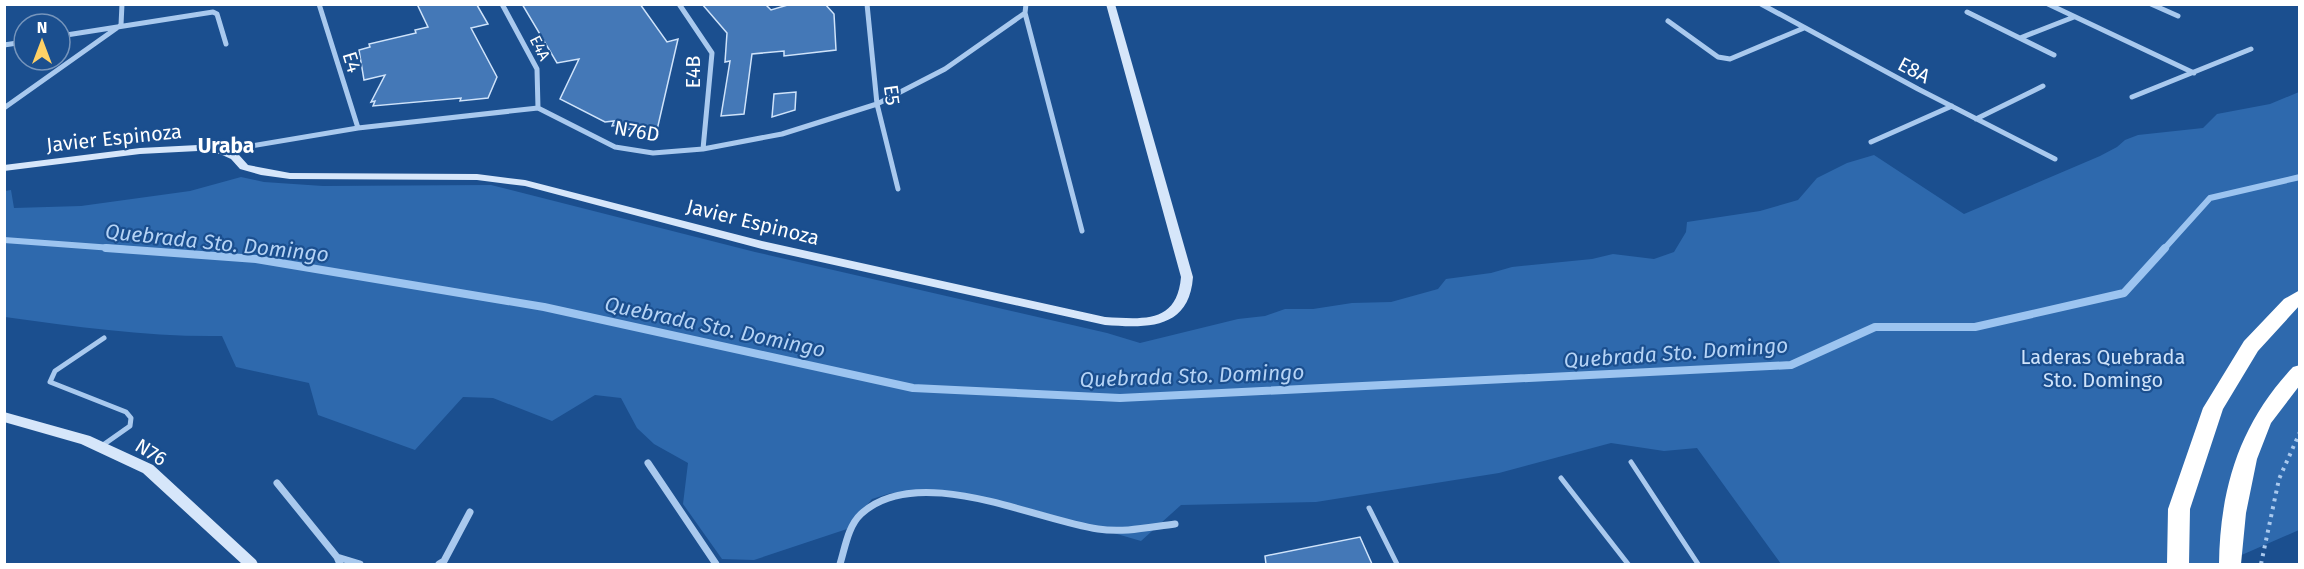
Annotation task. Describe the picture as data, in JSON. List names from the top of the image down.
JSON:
{
  "streets": {
    "street": [
      "E4A",
      "E4",
      "E8A",
      "E4B",
      "E5",
      "N76D",
      "Javier Espinoza",
      "N76"
    ]
  },
  "crossings": [
    ["E4A", "N76D"],
    ["E4B", "N76D"],
    ["E5", "N76D"]
  ],
  "districts": ["Uraba"],
  "water": ["Quebrada Sto. Domingo"],
  "parks": ["Laderas Quebrada Sto. Domingo"],
  "north": "top"
}
